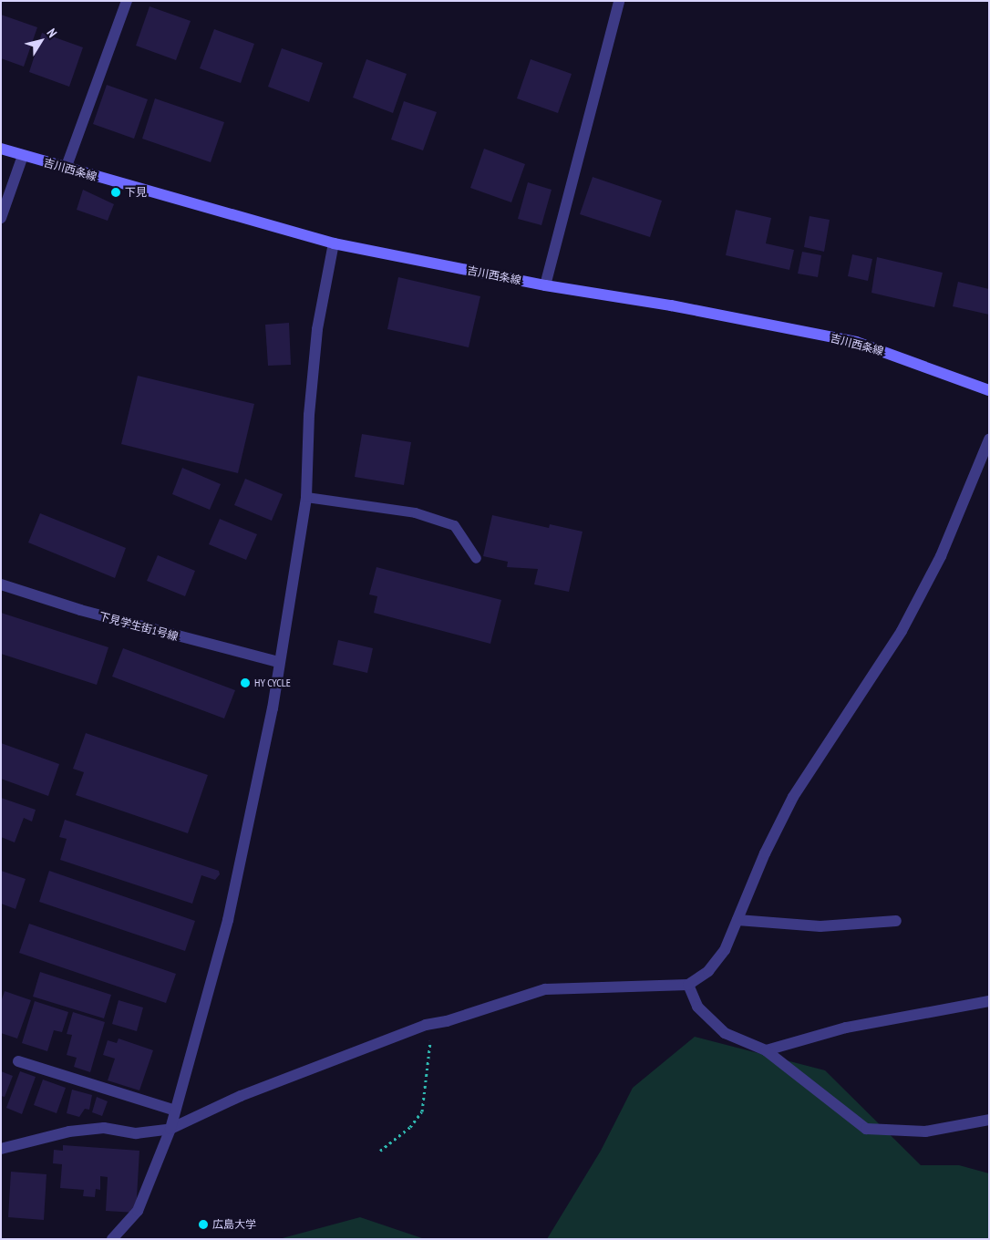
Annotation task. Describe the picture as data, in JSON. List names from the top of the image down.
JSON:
{
  "streets": {
    "main road": ["吉川西条線"],
    "street": ["下見学生街1号線"]
  },
  "places": ["下見", "HY CYCLE", "広島大学"],
  "north": "top right"
}
